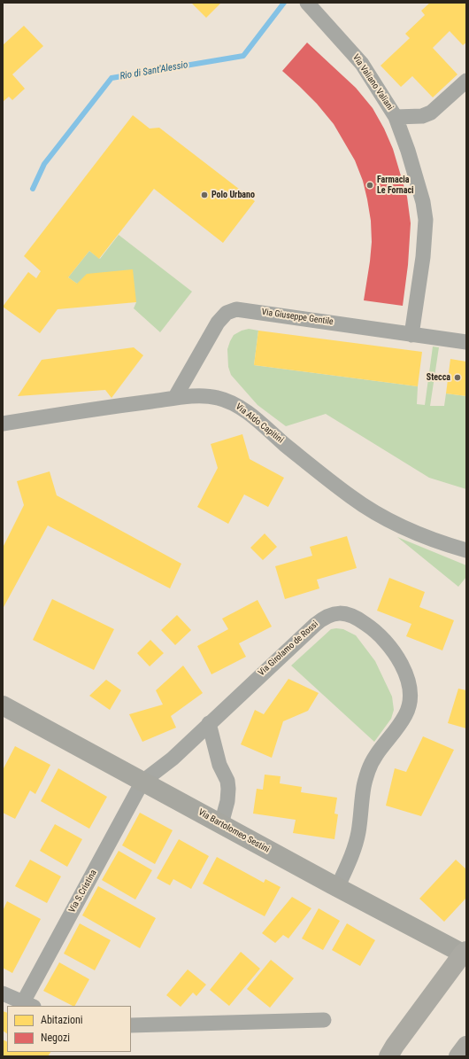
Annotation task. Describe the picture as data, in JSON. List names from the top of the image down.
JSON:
{
  "streets": {
    "main road": ["Via Bartolomeo Sestini"],
    "street": [
      "Via Valiano Valiani",
      "Via Giuseppe Gentile",
      "Via Aldo Capitini",
      "Via Girolamo de Rossi",
      "Via S.Cristina"
    ]
  },
  "crossings": [
    ["Via Giuseppe Gentile", "Via Aldo Capitini"],
    ["Via Girolamo de Rossi", "Via Bartolomeo Sestini"],
    ["Via Girolamo de Rossi", "Via S.Cristina"],
    ["Via Bartolomeo Sestini", "Via S.Cristina"]
  ],
  "water": ["Rio di Sant'Alessio"],
  "places": ["Farmacia Le Fornaci", "Polo Urbano", "Stecca"],
  "legend": ["Abitazioni", "Negozi"]
}
